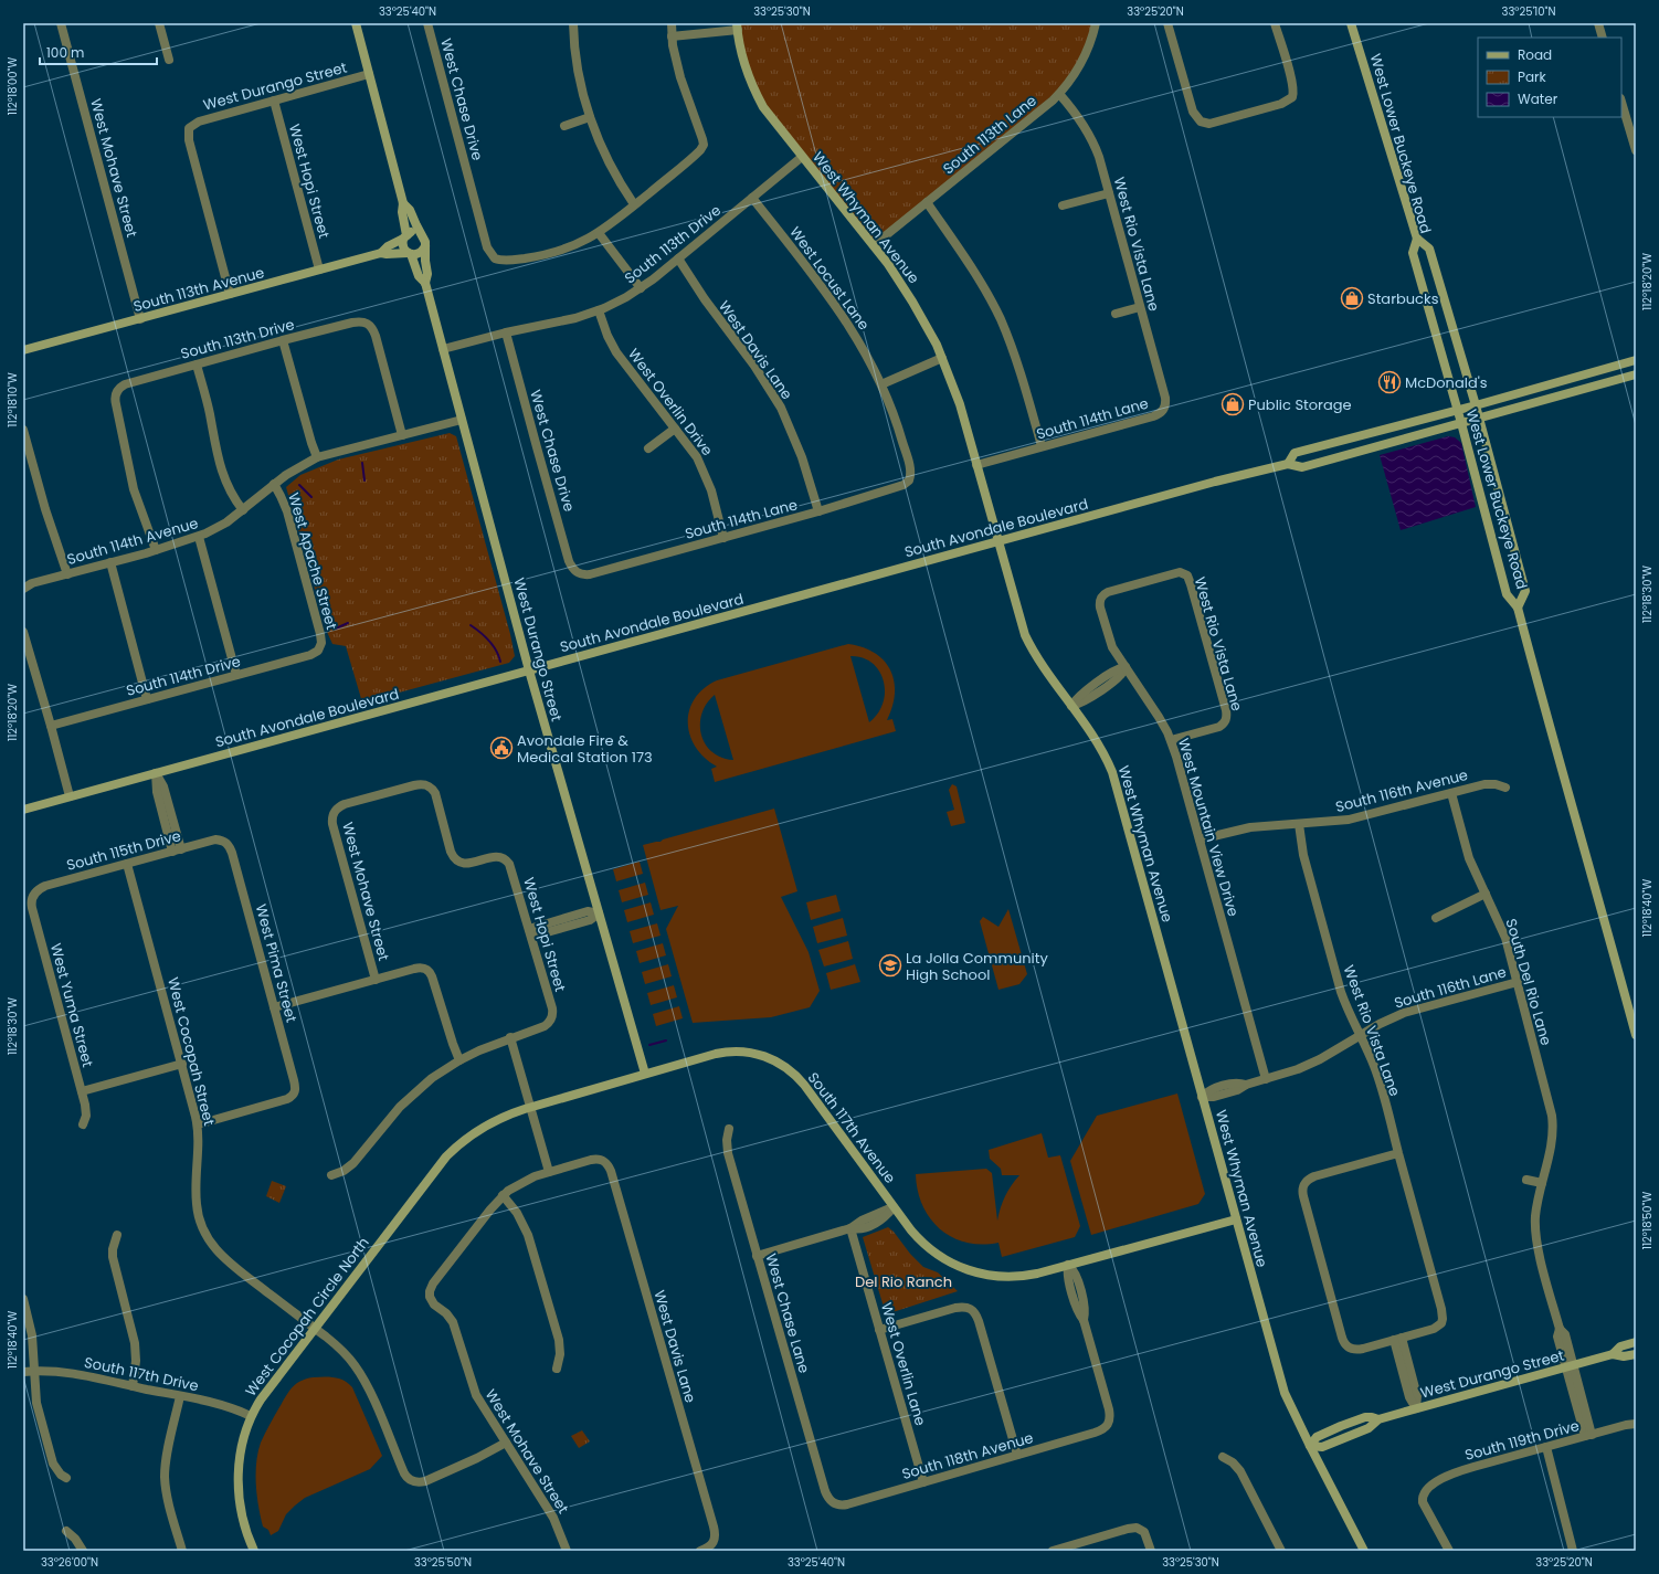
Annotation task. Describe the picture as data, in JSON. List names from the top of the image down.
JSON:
{
  "streets": {
    "street": [
      "West Durango Street",
      "West Chase Drive",
      "South 113th Lane",
      "West Lower Buckeye Road",
      "West Mohave Street",
      "West Hopi Street",
      "West Whyman Avenue",
      "South 113th Drive",
      "West Rio Vista Lane",
      "West Locust Lane",
      "South 113th Avenue",
      "West Davis Lane",
      "West Overlin Drive",
      "South 114th Lane",
      "South Avondale Boulevard",
      "South 114th Avenue",
      "West Apache Street",
      "South 114th Drive",
      "South 116th Avenue",
      "West Mountain View Drive",
      "South 115th Drive",
      "West Pima Street",
      "South Del Rio Lane",
      "South 116th Lane",
      "West Yuma Street",
      "West Cocopah Street",
      "South 117th Avenue",
      "West Chase Lane",
      "West Cocopah Circle North",
      "West Overlin Lane",
      "South 117th Drive",
      "South 119th Drive",
      "South 118th Avenue"
    ]
  },
  "crossings": [
    ["West Durango Street", "West Hopi Street"],
    ["West Durango Street", "West Whyman Avenue"],
    ["West Durango Street", "South 113th Drive"],
    ["West Durango Street", "South 113th Avenue"],
    ["West Durango Street", "South Avondale Boulevard"],
    ["West Durango Street", "South 114th Avenue"],
    ["West Durango Street", "South Del Rio Lane"],
    ["West Durango Street", "South 117th Avenue"],
    ["West Chase Drive", "South 113th Drive"],
    ["West Chase Drive", "South 114th Lane"],
    ["South 113th Lane", "West Whyman Avenue"],
    ["South 113th Lane", "West Rio Vista Lane"],
    ["West Lower Buckeye Road", "South Avondale Boulevard"],
    ["West Mohave Street", "West Hopi Street"],
    ["West Mohave Street", "South 113th Avenue"],
    ["West Mohave Street", "West Cocopah Street"],
    ["West Hopi Street", "South 113th Avenue"],
    ["West Whyman Avenue", "South 113th Drive"],
    ["West Whyman Avenue", "South 114th Lane"],
    ["West Whyman Avenue", "South Avondale Boulevard"],
    ["West Whyman Avenue", "South 116th Lane"],
    ["West Whyman Avenue", "South 117th Avenue"],
    ["South 113th Drive", "West Locust Lane"],
    ["South 113th Drive", "West Davis Lane"],
    ["South 113th Drive", "West Overlin Drive"],
    ["South 113th Drive", "South 114th Avenue"],
    ["West Rio Vista Lane", "South 114th Lane"],
    ["West Rio Vista Lane", "South 116th Avenue"],
    ["West Rio Vista Lane", "West Mountain View Drive"],
    ["West Rio Vista Lane", "South 116th Lane"],
    ["West Locust Lane", "South 114th Lane"],
    ["West Davis Lane", "South 114th Lane"],
    ["West Overlin Drive", "South 114th Lane"],
    ["South 114th Avenue", "West Apache Street"],
    ["West Apache Street", "South 114th Drive"],
    ["South 116th Avenue", "West Mountain View Drive"],
    ["South 116th Avenue", "South Del Rio Lane"],
    ["West Mountain View Drive", "South 116th Lane"],
    ["South 115th Drive", "West Pima Street"],
    ["South 115th Drive", "West Yuma Street"],
    ["South 115th Drive", "West Cocopah Street"],
    ["West Pima Street", "West Cocopah Street"],
    ["South Del Rio Lane", "South 116th Lane"],
    ["South Del Rio Lane", "South 119th Drive"],
    ["West Cocopah Street", "West Cocopah Circle North"],
    ["South 117th Avenue", "West Cocopah Circle North"],
    ["South 117th Avenue", "South 118th Avenue"],
    ["West Chase Lane", "South 118th Avenue"],
    ["West Cocopah Circle North", "South 117th Drive"],
    ["West Overlin Lane", "South 118th Avenue"]
  ],
  "parks": ["Del Rio Ranch"],
  "places": {
    "shop": ["Starbucks", "Public Storage"],
    "restaurant": ["McDonald's"],
    "public building": ["Avondale Fire & Medical Station 173"],
    "school or university": ["La Jolla Community High School"]
  },
  "legend": ["Road", "Park", "Water"],
  "scale_bar": "100 m",
  "coordinates": [
    "33°25'40\"N",
    "33°25'30\"N",
    "33°25'20\"N",
    "33°25'10\"N",
    "112°18'00\"W",
    "112°18'20\"W",
    "112°18'10\"W",
    "112°18'30\"W",
    "112°18'40\"W",
    "112°18'50\"W",
    "33°26'00\"N",
    "33°25'50\"N"
  ]
}
